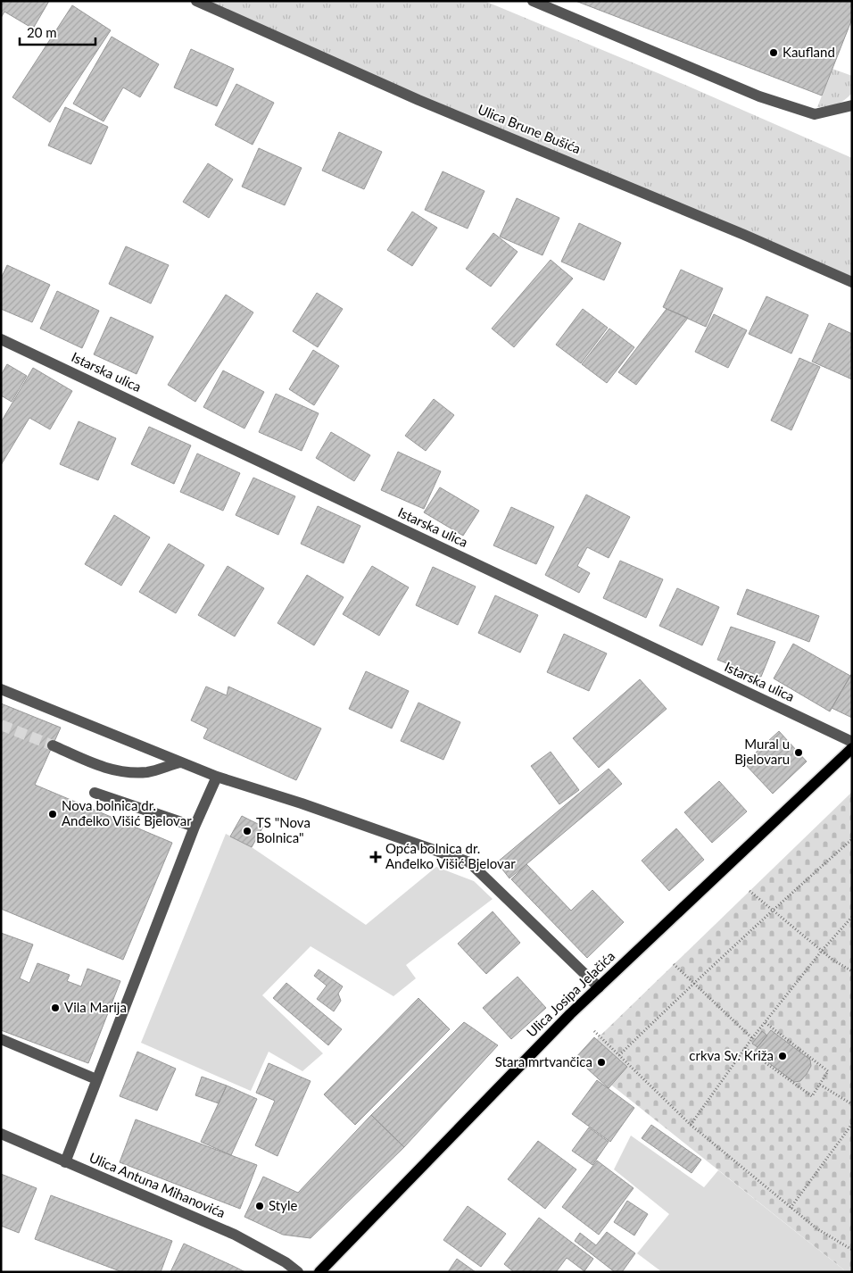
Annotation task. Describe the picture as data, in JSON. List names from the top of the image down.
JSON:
{
  "streets": {
    "main road": ["Ulica Josipa Jelačića"],
    "street": ["Ulica Brune Bušića", "Istarska ulica", "Ulica Antuna Mihanovića"]
  },
  "places": {
    "other": [
      "Kaufland",
      "Mural u Bjelovaru",
      "Nova bolnica dr. Anđelko Višić Bjelovar",
      "TS \"Nova Bolnica\"",
      "Vila Marija",
      "crkva Sv. Križa",
      "Stara mrtvančica",
      "Style"
    ],
    "health": ["Opća bolnica dr. Anđelko Višić Bjelovar"]
  },
  "scale_bar": "20 m"
}
